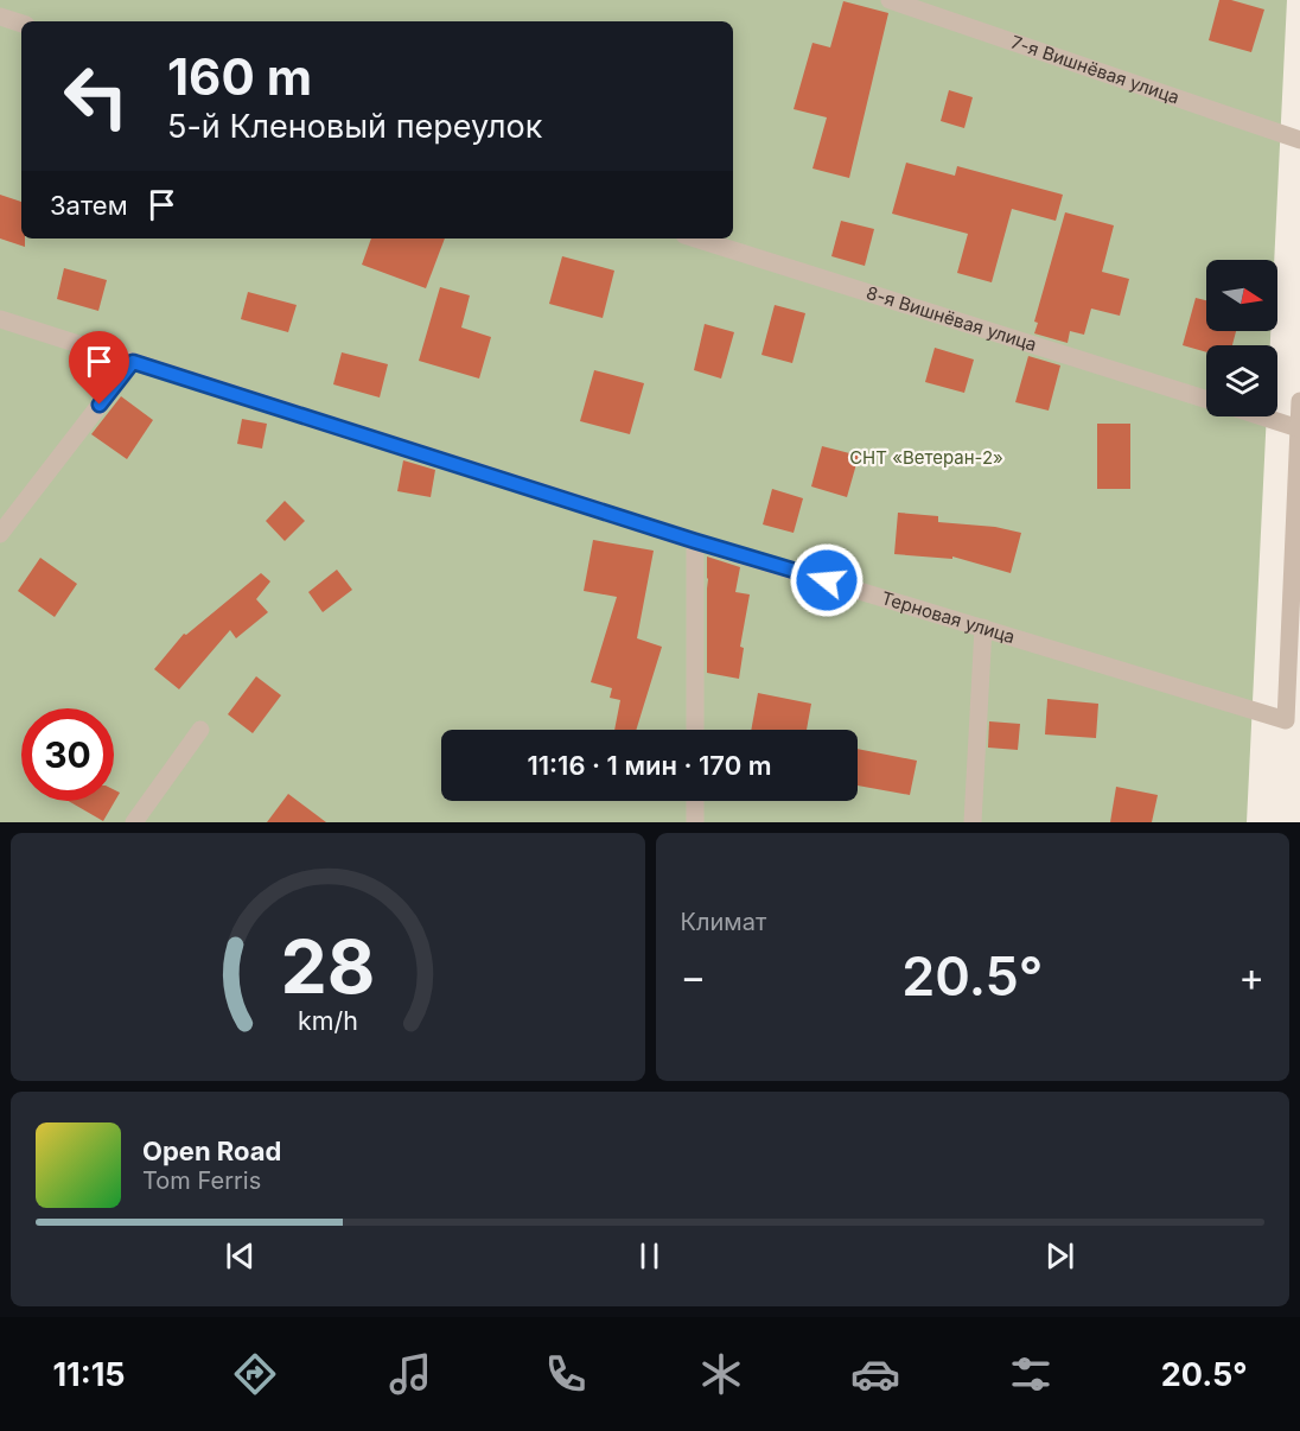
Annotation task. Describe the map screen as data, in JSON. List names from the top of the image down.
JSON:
{
  "streets": {
    "street": ["7-я Вишнёвая улица", "8-я Вишнёвая улица", "Терновая улица"]
  },
  "parks": ["СНТ «Ветеран-2»"],
  "north": "right",
  "page": {
    "turn": ["160 m", "5-й Кленовый переулок"],
    "then": "Затем",
    "limit": "30",
    "trip": "11:16 · 1 мин · 170 m",
    "tile": "Климат",
    "heat": ["−", "20.5°", "+"],
    "song": ["Open Road", "Tom Ferris"],
    "tabs": ["11:15", "20.5°"],
    "gauge": ["28", "km/h"]
  }
}
